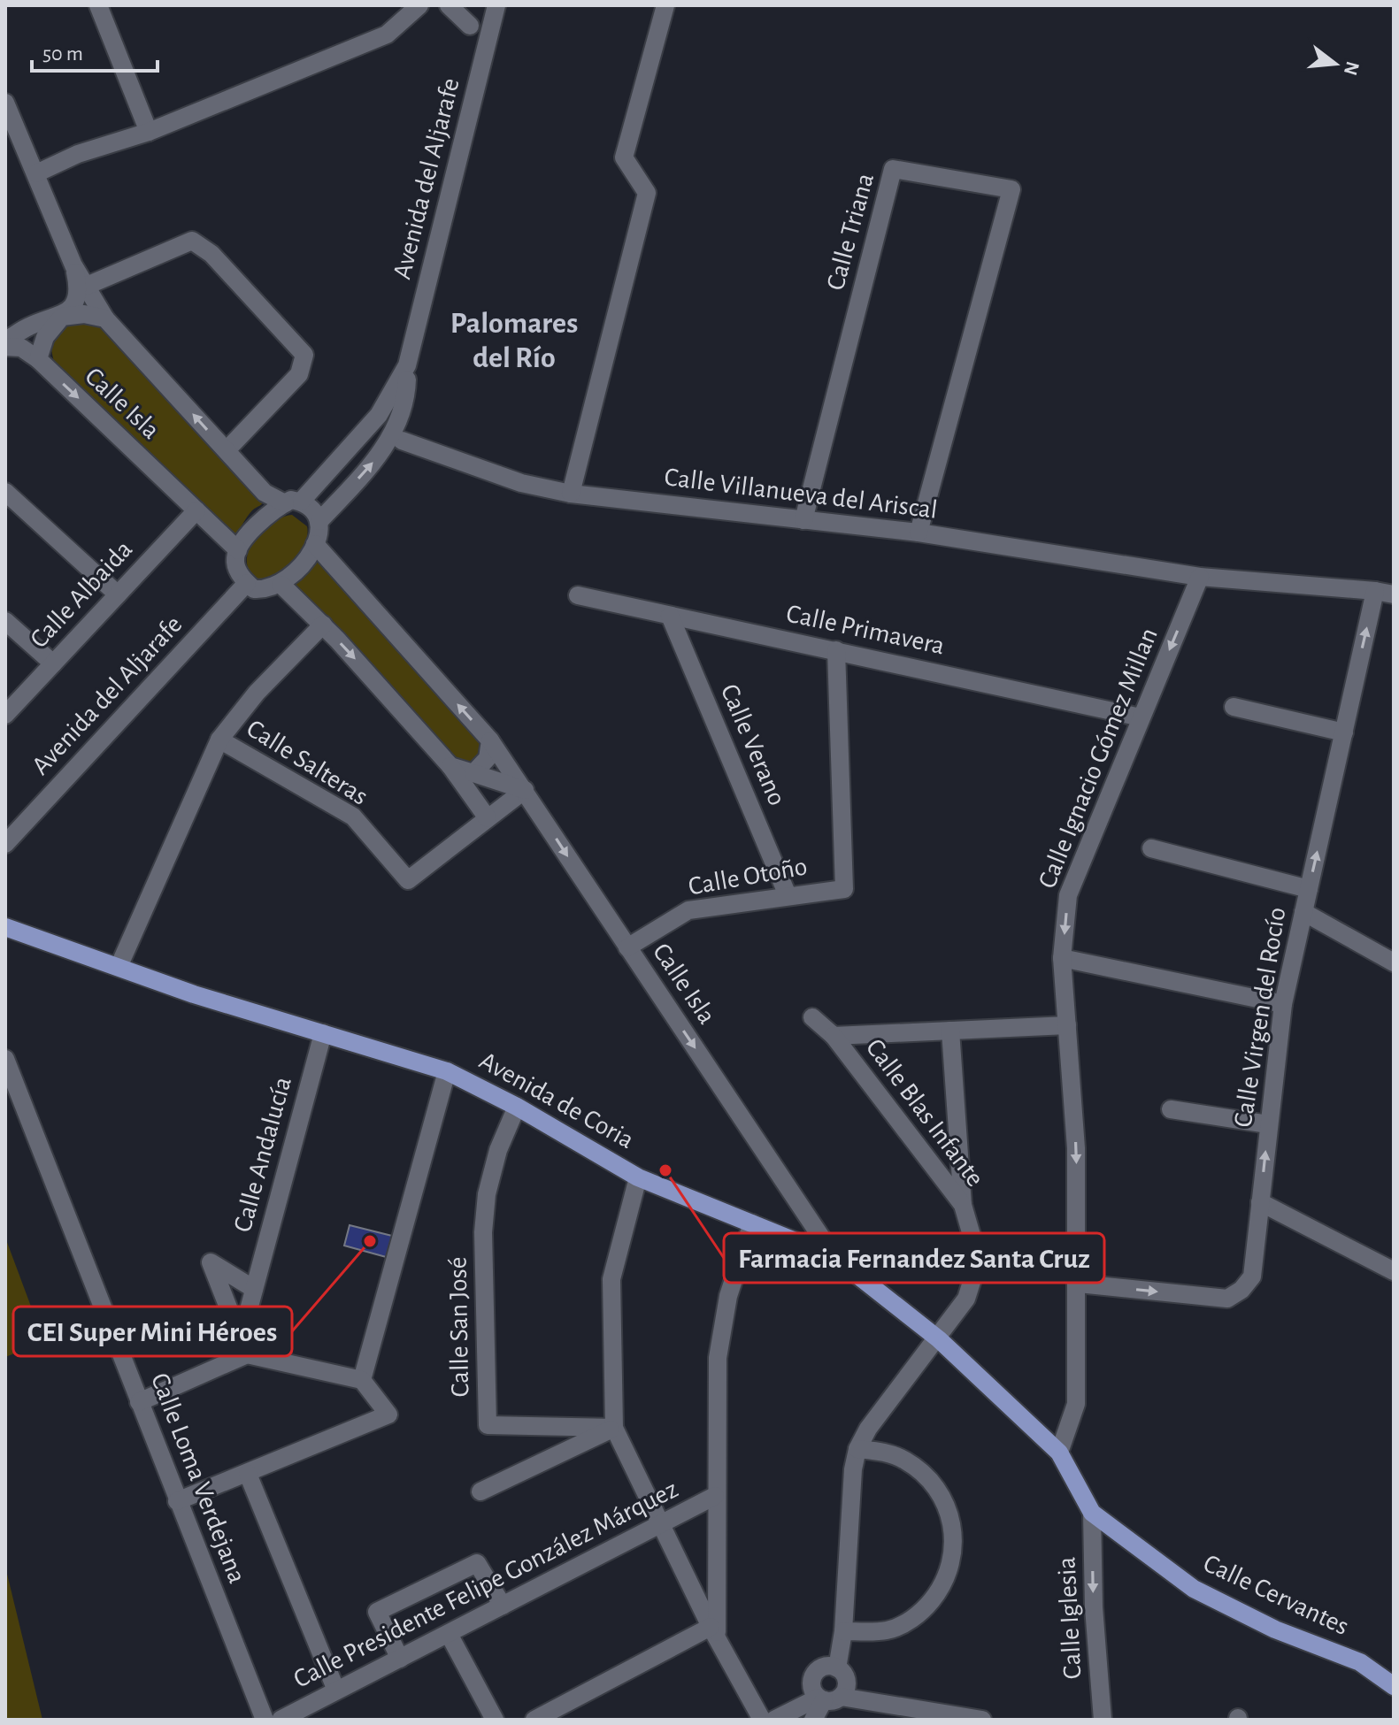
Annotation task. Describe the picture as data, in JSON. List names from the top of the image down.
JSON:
{
  "streets": {
    "main road": ["Avenida de Coria", "Calle Cervantes"],
    "street": [
      "Avenida del Aljarafe",
      "Calle Triana",
      "Calle Isla",
      "Calle Villanueva del Ariscal",
      "Calle Albaida",
      "Calle Primavera",
      "Calle Verano",
      "Calle Ignacio Gómez Millan",
      "Calle Salteras",
      "Calle Otoño",
      "Calle Virgen del Rocío",
      "Calle Blas Infante",
      "Calle Andalucía",
      "Calle San José",
      "Calle Loma Verdejana",
      "Calle Presidente Felipe González Márquez",
      "Calle Iglesia"
    ]
  },
  "crossings": [
    ["Avenida del Aljarafe", "Calle Isla"],
    ["Calle Triana", "Calle Villanueva del Ariscal"],
    ["Calle Isla", "Calle Albaida"],
    ["Calle Isla", "Calle Salteras"],
    ["Calle Isla", "Calle Otoño"],
    ["Calle Isla", "Avenida de Coria"],
    ["Calle Villanueva del Ariscal", "Calle Ignacio Gómez Millan"],
    ["Calle Primavera", "Calle Verano"],
    ["Calle Primavera", "Calle Ignacio Gómez Millan"],
    ["Calle Primavera", "Calle Otoño"],
    ["Calle Verano", "Calle Otoño"],
    ["Calle Ignacio Gómez Millan", "Calle Virgen del Rocío"],
    ["Calle Ignacio Gómez Millan", "Avenida de Coria"],
    ["Calle Ignacio Gómez Millan", "Calle Blas Infante"],
    ["Calle Ignacio Gómez Millan", "Calle Cervantes"],
    ["Avenida de Coria", "Calle Blas Infante"],
    ["Avenida de Coria", "Calle Andalucía"],
    ["Avenida de Coria", "Calle San José"],
    ["Avenida de Coria", "Calle Cervantes"],
    ["Calle Cervantes", "Calle Iglesia"]
  ],
  "one_way": ["Calle Ignacio Gómez Millan", "Calle Virgen del Rocío", "Calle Iglesia"],
  "districts": ["Palomares del Río"],
  "places": ["Farmacia Fernandez Santa Cruz", "CEI Super Mini Héroes"],
  "scale_bar": "50 m",
  "north": "right"
}
